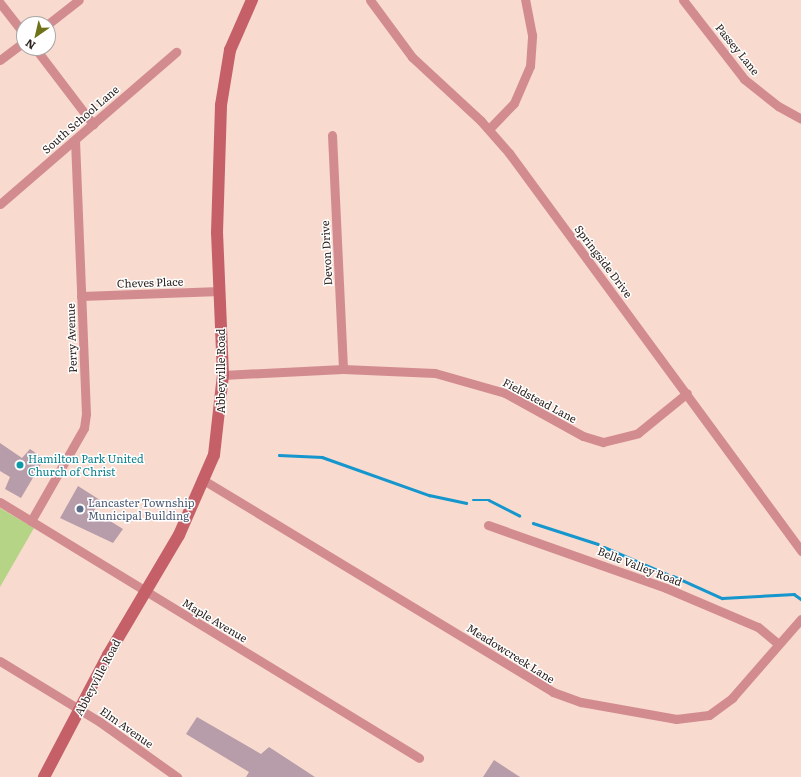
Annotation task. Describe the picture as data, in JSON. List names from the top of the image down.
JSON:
{
  "streets": {
    "street": [
      "Passey Lane",
      "South School Lane",
      "Devon Drive",
      "Springside Drive",
      "Cheves Place",
      "Perry Avenue",
      "Abbeyville Road",
      "Fieldstead Lane",
      "Belle Valley Road",
      "Maple Avenue",
      "Meadowcreek Lane",
      "Elm Avenue"
    ]
  },
  "crossings": [
    ["South School Lane", "Perry Avenue"],
    ["Devon Drive", "Fieldstead Lane"],
    ["Springside Drive", "Fieldstead Lane"],
    ["Cheves Place", "Perry Avenue"],
    ["Cheves Place", "Abbeyville Road"],
    ["Perry Avenue", "Maple Avenue"],
    ["Abbeyville Road", "Fieldstead Lane"],
    ["Abbeyville Road", "Maple Avenue"],
    ["Abbeyville Road", "Meadowcreek Lane"],
    ["Abbeyville Road", "Elm Avenue"],
    ["Belle Valley Road", "Meadowcreek Lane"]
  ],
  "places": ["Hamilton Park United Church of Christ", "Lancaster Township Municipal Building"],
  "north": "bottom left"
}
